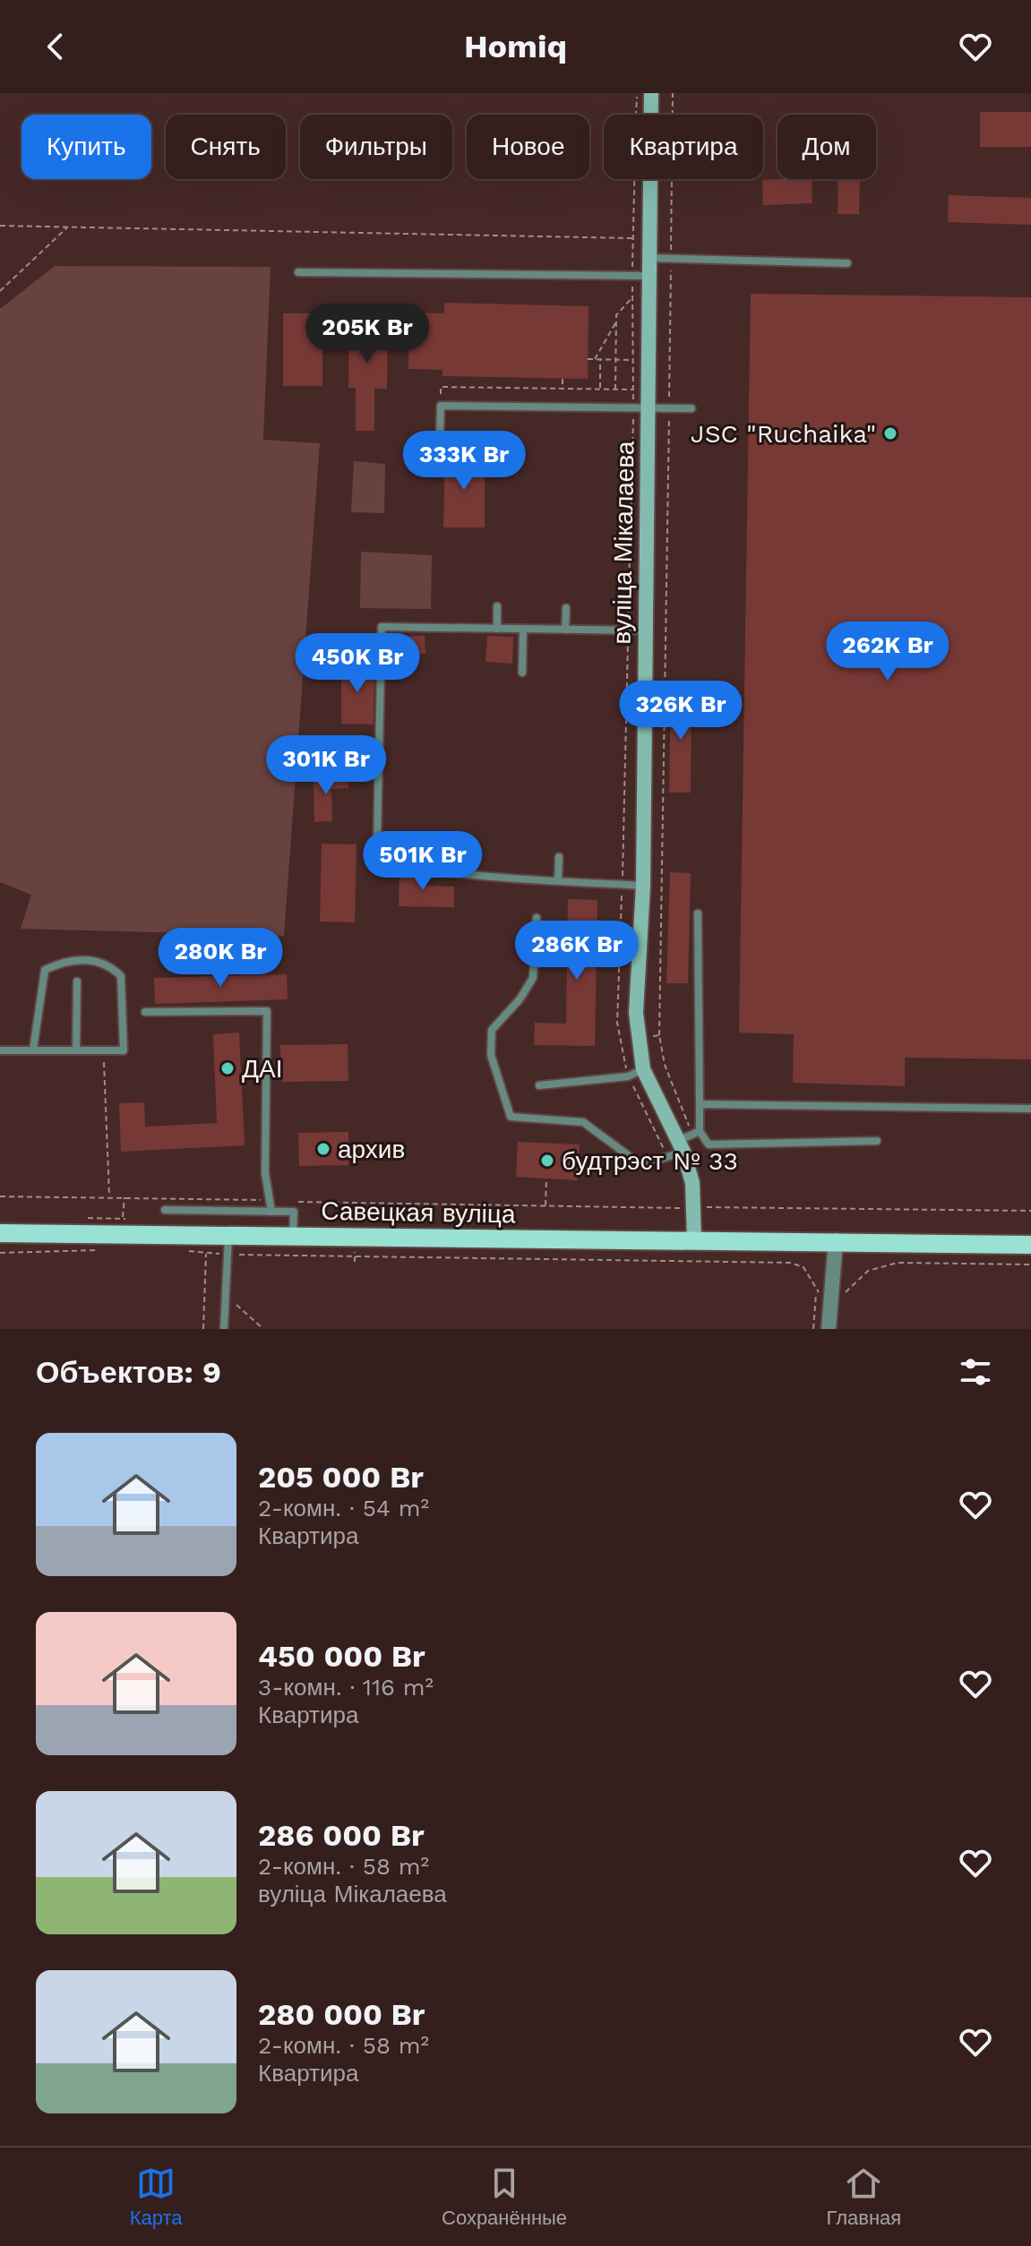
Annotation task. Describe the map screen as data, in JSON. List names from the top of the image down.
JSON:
{
  "streets": {
    "main road": ["вуліца Мікалаева", "Савецкая вуліца"]
  },
  "crossings": [
    ["вуліца Мікалаева", "Савецкая вуліца"]
  ],
  "places": [
    "JSC \"Ruchaika\"",
    "ДАІ",
    "архив",
    "будтрэст № 33"
  ],
  "page": {
    "header": "Homiq",
    "chip": [
      "Купить",
      "Снять",
      "Фильтры",
      "Новое",
      "Квартира",
      "Дом"
    ],
    "price": [
      "205K Br",
      "333K Br",
      "262K Br",
      "450K Br",
      "326K Br",
      "301K Br",
      "501K Br",
      "286K Br",
      "280K Br"
    ],
    "heading": "Объектов: 9",
    "list": [
      {
        "name": "205 000 Br",
        "note": "2-комн. · 54 m² · Квартира"
      },
      {
        "name": "450 000 Br",
        "note": "3-комн. · 116 m² · Квартира"
      },
      {
        "name": "286 000 Br",
        "note": "2-комн. · 58 m² · вуліца Мікалаева"
      },
      {
        "name": "280 000 Br",
        "note": "2-комн. · 58 m² · Квартира"
      }
    ],
    "tabs": ["Карта", "Сохранённые", "Главная"]
  }
}
